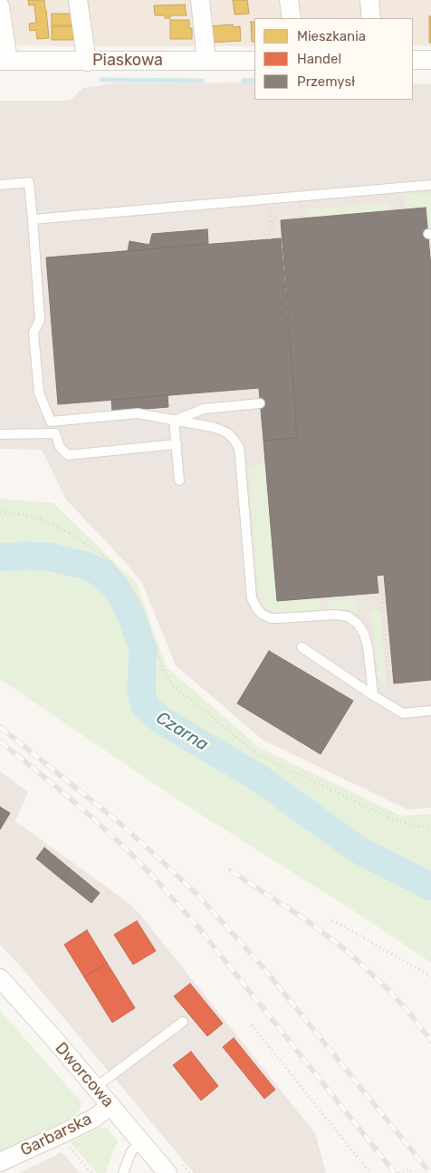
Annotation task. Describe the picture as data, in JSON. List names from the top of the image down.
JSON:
{
  "streets": {
    "street": ["Piaskowa", "Dworcowa", "Garbarska"]
  },
  "crossings": [
    ["Dworcowa", "Garbarska"]
  ],
  "water": ["Czarna"],
  "legend": ["Mieszkania", "Handel", "Przemysł"]
}
